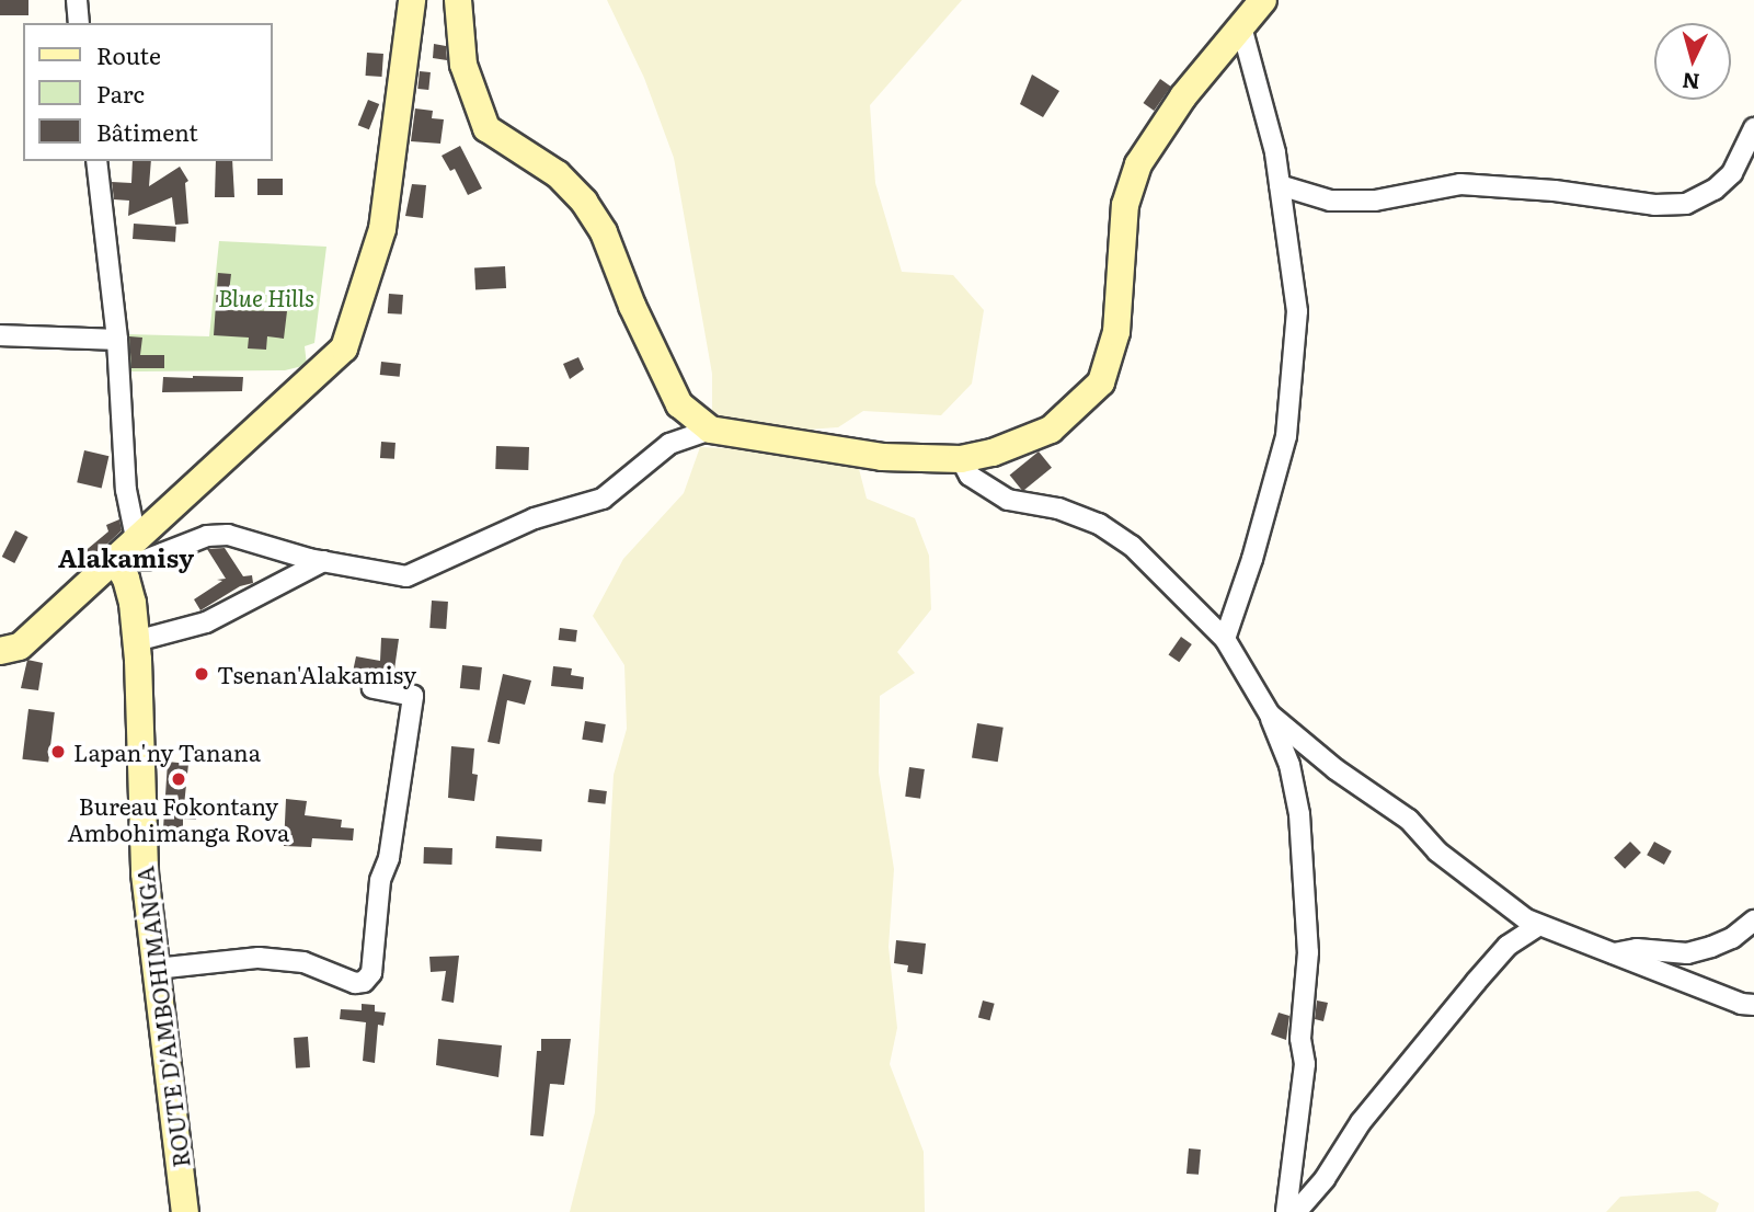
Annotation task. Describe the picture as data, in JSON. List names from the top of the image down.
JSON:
{
  "streets": {
    "street": ["ROUTE D'AMBOHIMANGA"]
  },
  "districts": ["Alakamisy"],
  "parks": ["Blue Hills"],
  "places": ["Tsenan'Alakamisy", "Lapan'ny Tanana", "Bureau Fokontany Ambohimanga Rova"],
  "legend": ["Route", "Parc", "Bâtiment"],
  "north": "bottom"
}
